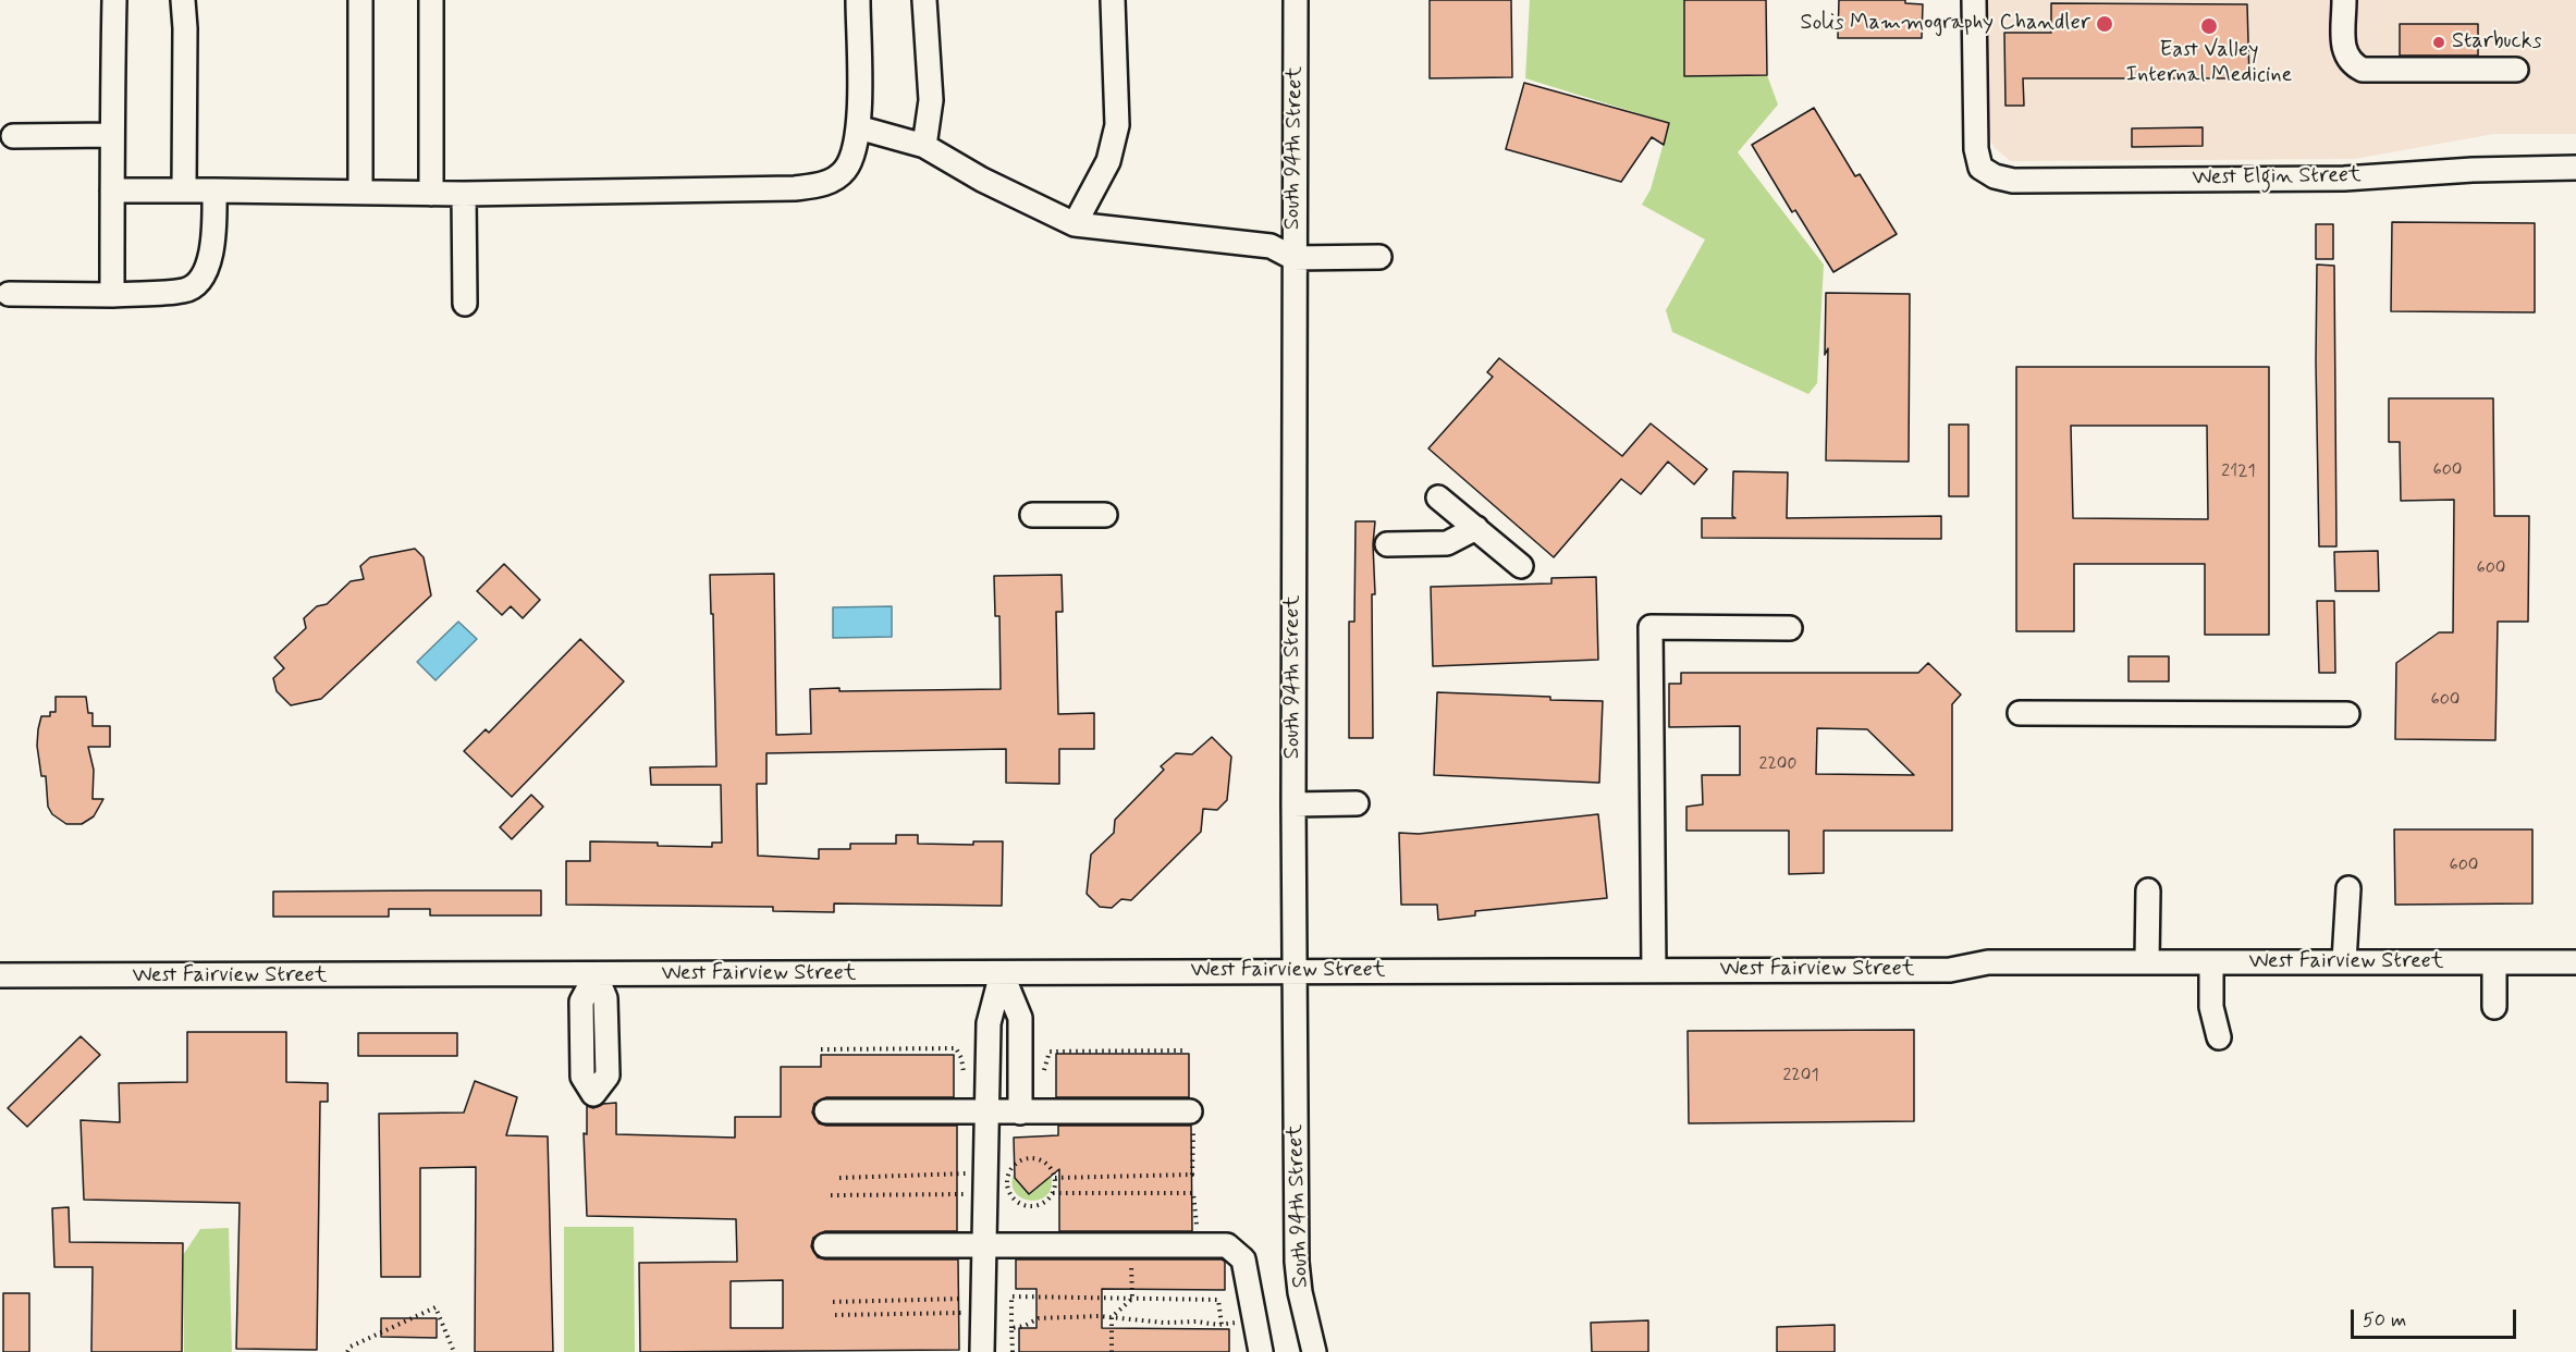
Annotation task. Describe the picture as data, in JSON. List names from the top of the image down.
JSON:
{
  "streets": {
    "street": ["South 94th Street", "West Elgin Street", "West Fairview Street"]
  },
  "crossings": [
    ["South 94th Street", "West Fairview Street"]
  ],
  "places": ["Solis Mammography Chandler", "East Valley Internal Medicine", "Starbucks"],
  "house_numbers": [
    "600",
    "2121",
    "600",
    "600",
    "2200",
    "600",
    "2201"
  ],
  "scale_bar": "50 m"
}
